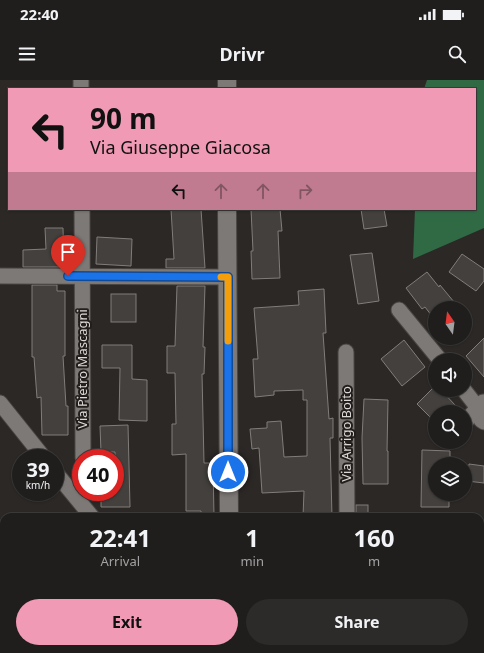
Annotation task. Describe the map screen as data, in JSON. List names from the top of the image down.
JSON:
{
  "streets": {
    "street": ["Via Pietro Mascagni", "Via Arrigo Boito"]
  },
  "north": "top",
  "page": {
    "status": "22:40",
    "header": "Drivr",
    "turn": ["90 m", "Via Giuseppe Giacosa"],
    "speed": "39 km/h",
    "limit": "40",
    "eta": [
      "22:41",
      "Arrival",
      "1",
      "min",
      "160",
      "m"
    ],
    "buttons": ["Exit", "Share"]
  }
}
